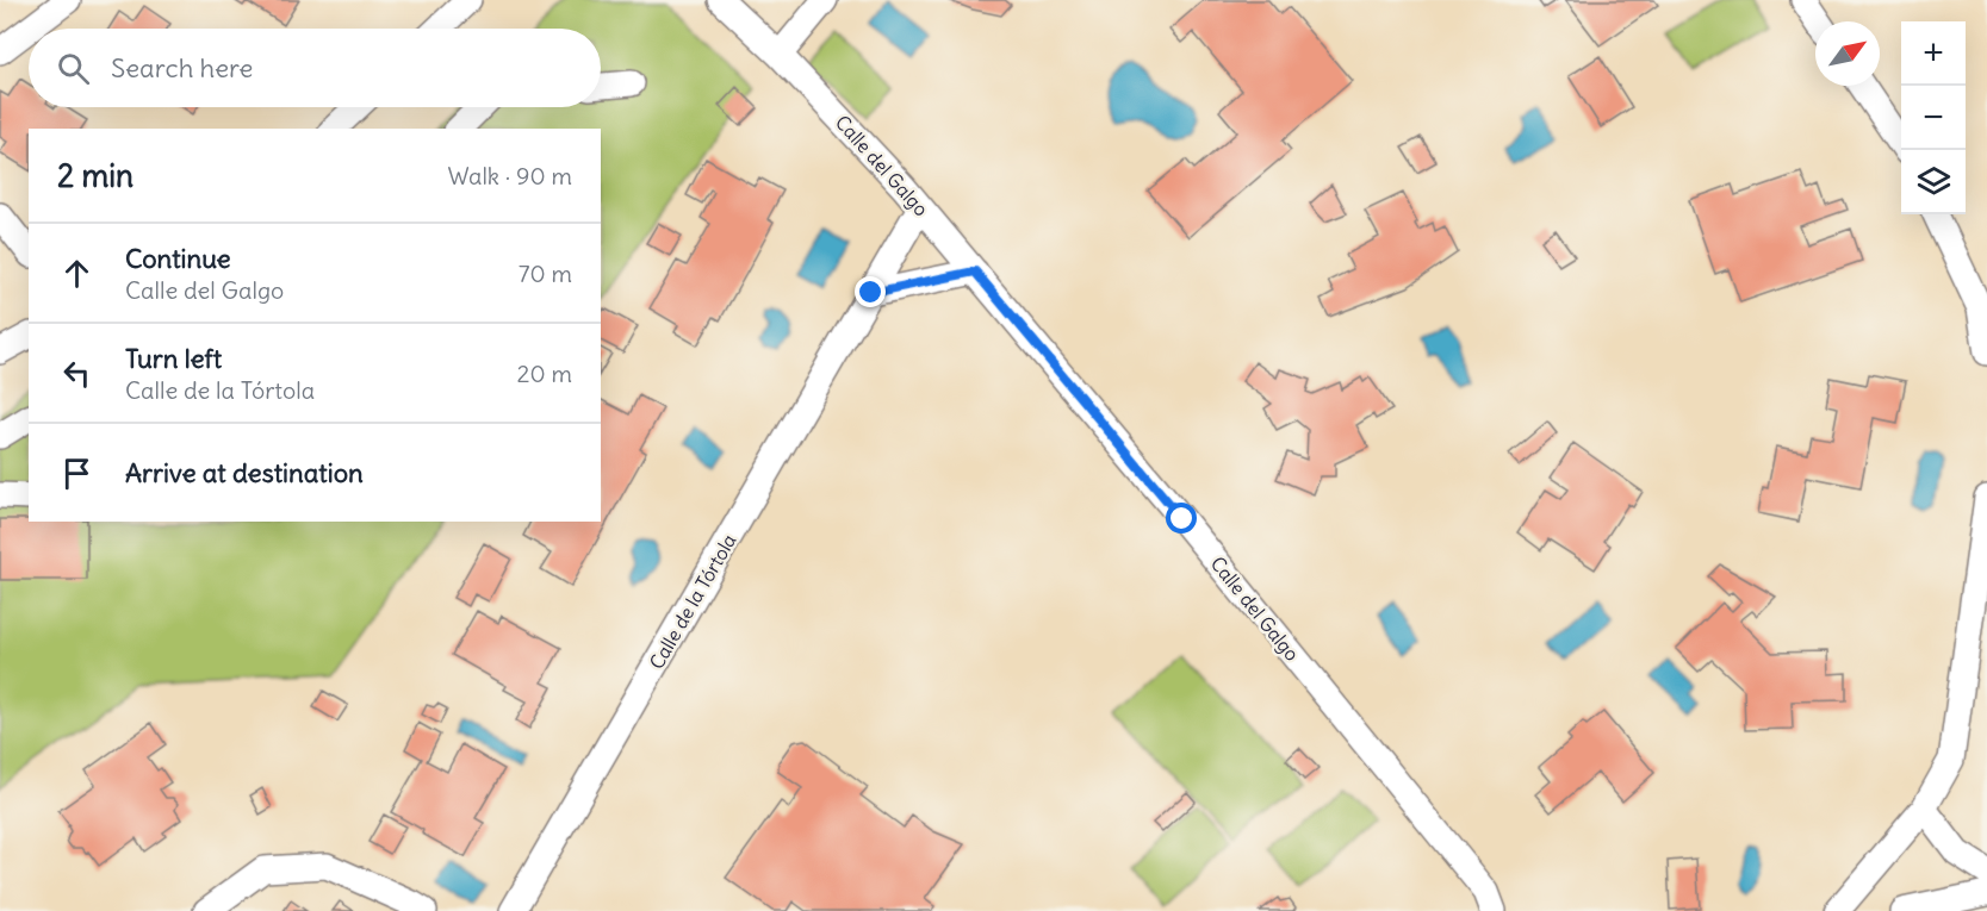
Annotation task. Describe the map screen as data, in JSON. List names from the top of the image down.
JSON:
{
  "streets": {
    "street": ["Calle del Galgo", "Calle de la Tórtola"]
  },
  "crossings": [
    ["Calle del Galgo", "Calle de la Tórtola"]
  ],
  "north": "top right",
  "page": {
    "map_buttons": ["+", "−"],
    "search": "Search here",
    "heading": ["2 min", "Walk · 90 m"],
    "list": [
      ["Continue", "Calle del Galgo", "70 m"],
      ["Turn left", "Calle de la Tórtola", "20 m"],
      "Arrive at destination"
    ]
  }
}
